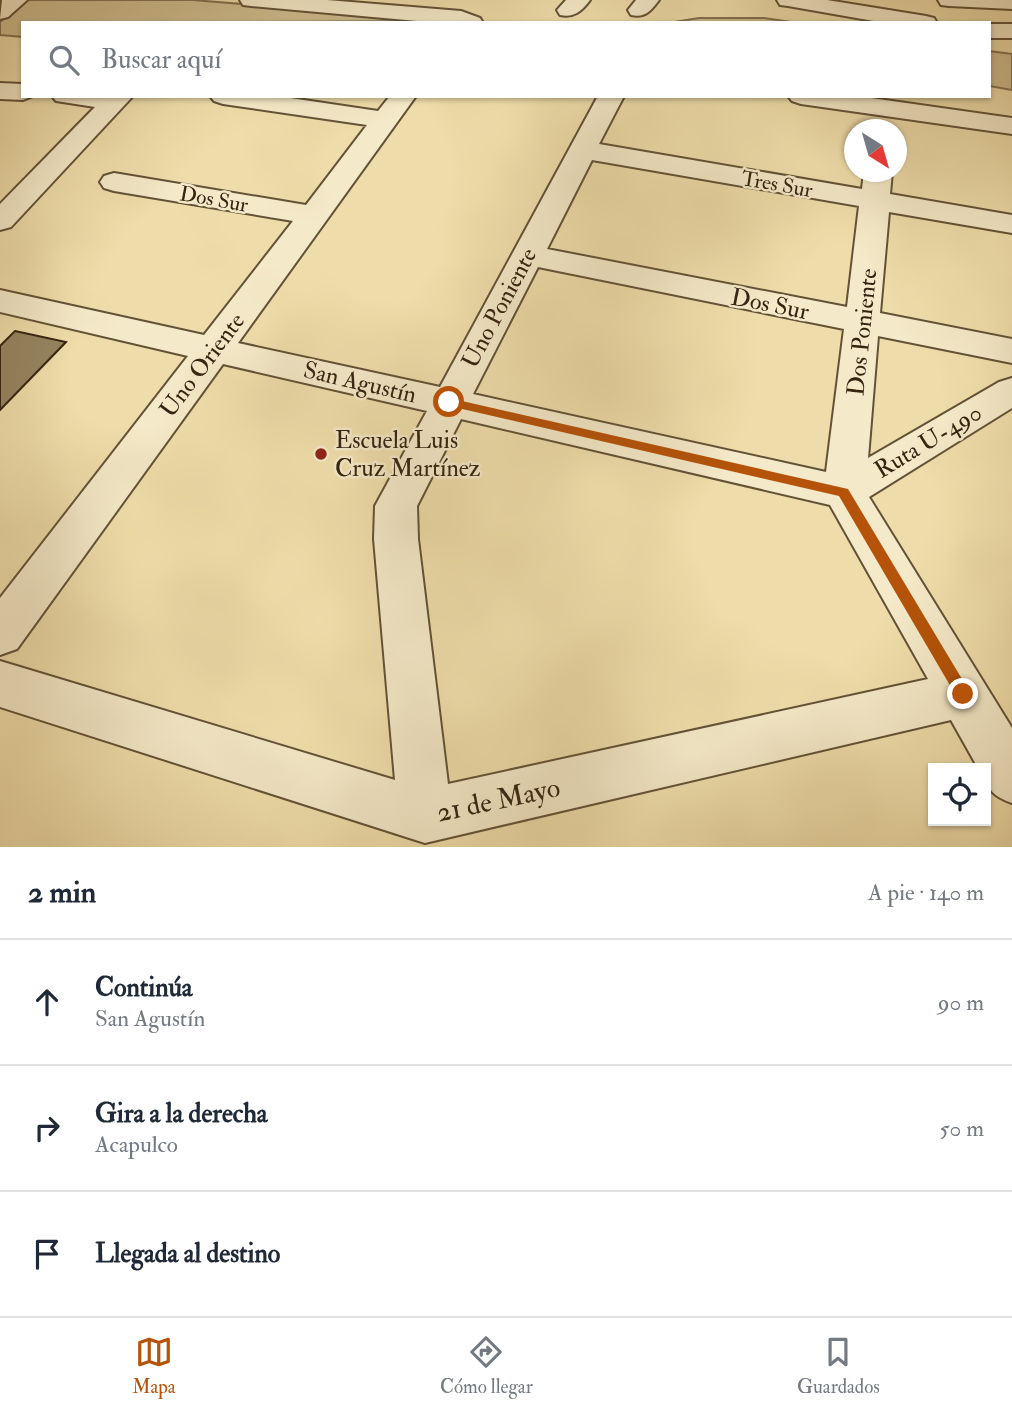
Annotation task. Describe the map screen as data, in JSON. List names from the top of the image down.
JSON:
{
  "streets": {
    "street": [
      "Tres Sur",
      "Dos Sur",
      "Uno Poniente",
      "Dos Poniente",
      "Uno Oriente",
      "San Agustín",
      "Ruta U-490",
      "21 de Mayo"
    ]
  },
  "crossings": [
    ["Tres Sur", "Uno Poniente"],
    ["Tres Sur", "Dos Poniente"],
    ["Dos Sur", "Uno Poniente"],
    ["Dos Sur", "Dos Poniente"],
    ["Dos Sur", "Uno Oriente"],
    ["Uno Poniente", "San Agustín"],
    ["Uno Poniente", "21 de Mayo"],
    ["Dos Poniente", "San Agustín"],
    ["Dos Poniente", "Ruta U-490"],
    ["Uno Oriente", "San Agustín"],
    ["San Agustín", "Ruta U-490"]
  ],
  "places": ["Escuela Luis Cruz Martínez"],
  "north": "bottom right",
  "page": {
    "search": "Buscar aquí",
    "heading": ["2 min", "A pie · 140 m"],
    "list": [
      ["Continúa", "San Agustín", "90 m"],
      ["Gira a la derecha", "Acapulco", "50 m"],
      "Llegada al destino"
    ],
    "nav": ["Mapa", "Cómo llegar", "Guardados"]
  }
}
